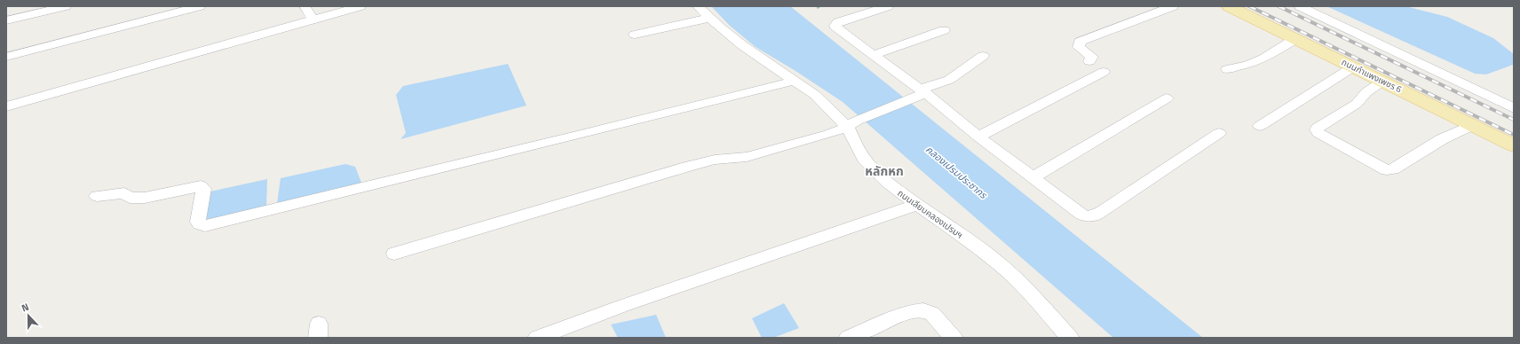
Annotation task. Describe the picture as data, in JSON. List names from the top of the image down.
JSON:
{
  "streets": {
    "main road": ["ถนนกำแพงเพชร 6"],
    "street": ["ถนนเลียบคลองเปรมฯ"]
  },
  "districts": ["หลักหก"],
  "water": ["คลองเปรมประชากร"],
  "north": "top"
}
